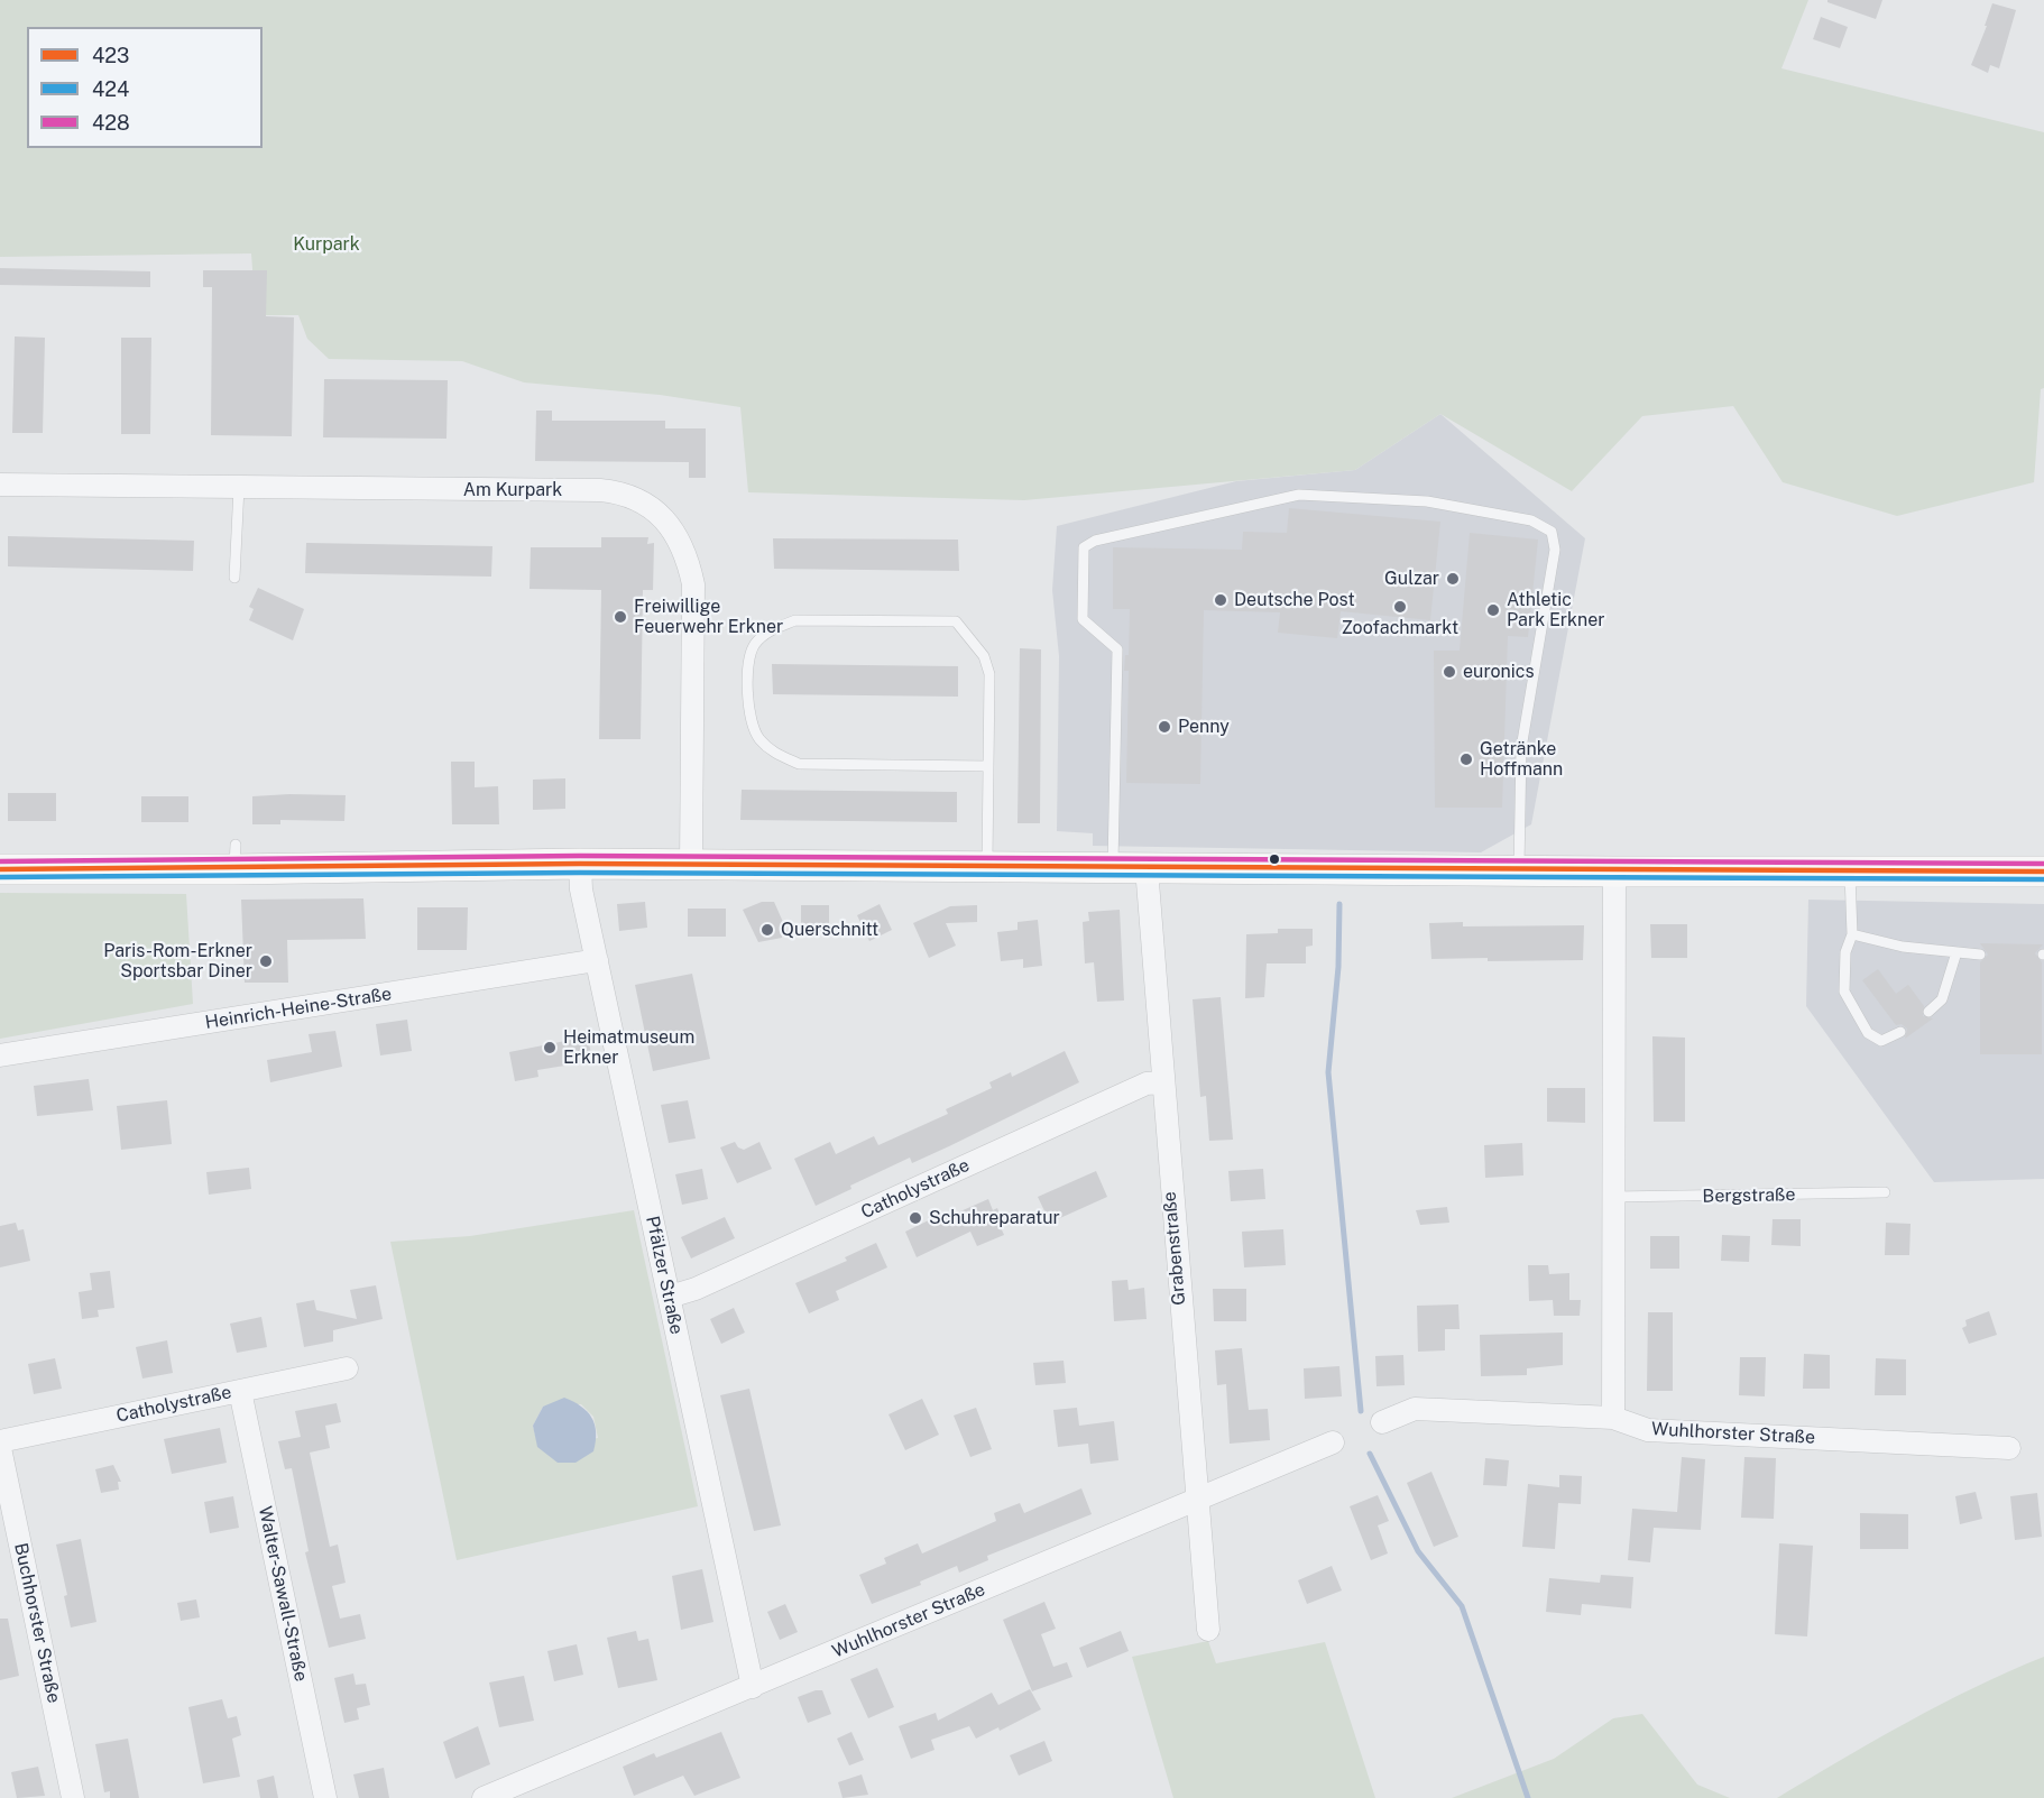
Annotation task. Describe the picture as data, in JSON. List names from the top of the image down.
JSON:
{
  "streets": {
    "street": [
      "Am Kurpark",
      "Heinrich-Heine-Straße",
      "Catholystraße",
      "Grabenstraße",
      "Pfälzer Straße",
      "Wuhlhorster Straße",
      "Walter-Sawall-Straße",
      "Buchhorster Straße"
    ],
    "lane": ["Bergstraße"]
  },
  "crossings": [
    ["Heinrich-Heine-Straße", "Pfälzer Straße"],
    ["Catholystraße", "Grabenstraße"],
    ["Catholystraße", "Pfälzer Straße"],
    ["Catholystraße", "Walter-Sawall-Straße"],
    ["Grabenstraße", "Wuhlhorster Straße"],
    ["Pfälzer Straße", "Wuhlhorster Straße"]
  ],
  "parks": ["Kurpark"],
  "places": [
    "Gulzar",
    "Deutsche Post",
    "Zoofachmarkt",
    "Athletic Park Erkner",
    "Freiwillige Feuerwehr Erkner",
    "euronics",
    "Penny",
    "Getränke Hoffmann",
    "Querschnitt",
    "Paris-Rom-Erkner Sportsbar Diner",
    "Heimatmuseum Erkner",
    "Schuhreparatur"
  ],
  "lines": ["transit line 428", "transit line 423", "transit line 424"],
  "legend": ["423", "424", "428"]
}
